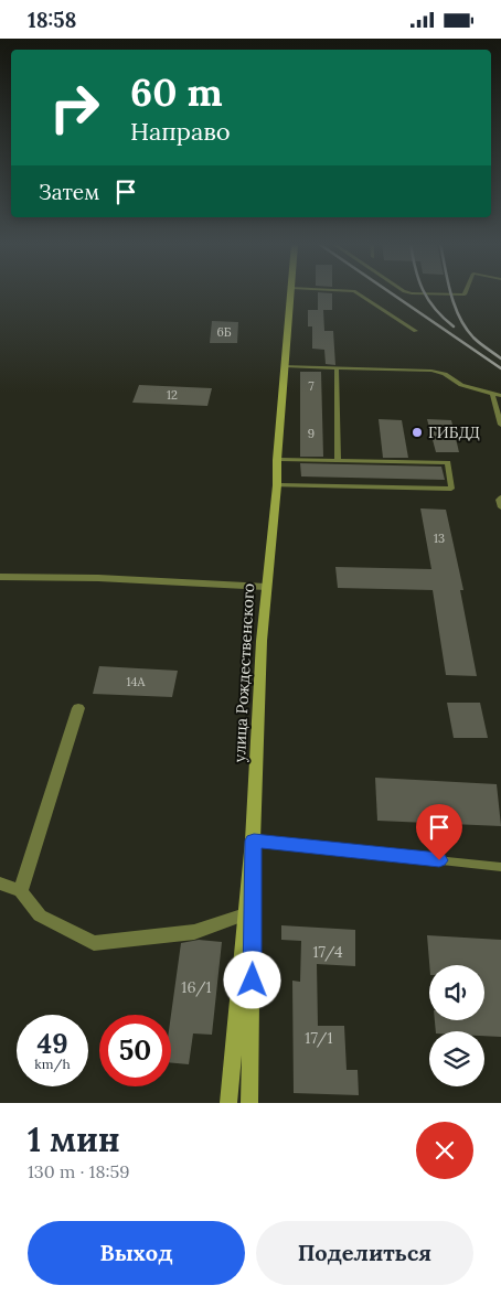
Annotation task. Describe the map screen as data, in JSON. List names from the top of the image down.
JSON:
{
  "streets": {
    "main road": ["улица Рождественского"]
  },
  "places": ["ГИБДД"],
  "house_numbers": [
    "6Б",
    "7",
    "12",
    "9",
    "13",
    "14А",
    "17/4",
    "16/1",
    "17/1"
  ],
  "page": {
    "status": "18:58",
    "turn": ["60 m", "Направо"],
    "then": "Затем",
    "speed": "49 km/h",
    "limit": "50",
    "heading": ["1 мин", "130 m · 18:59"],
    "buttons": ["Выход", "Поделиться"]
  }
}
